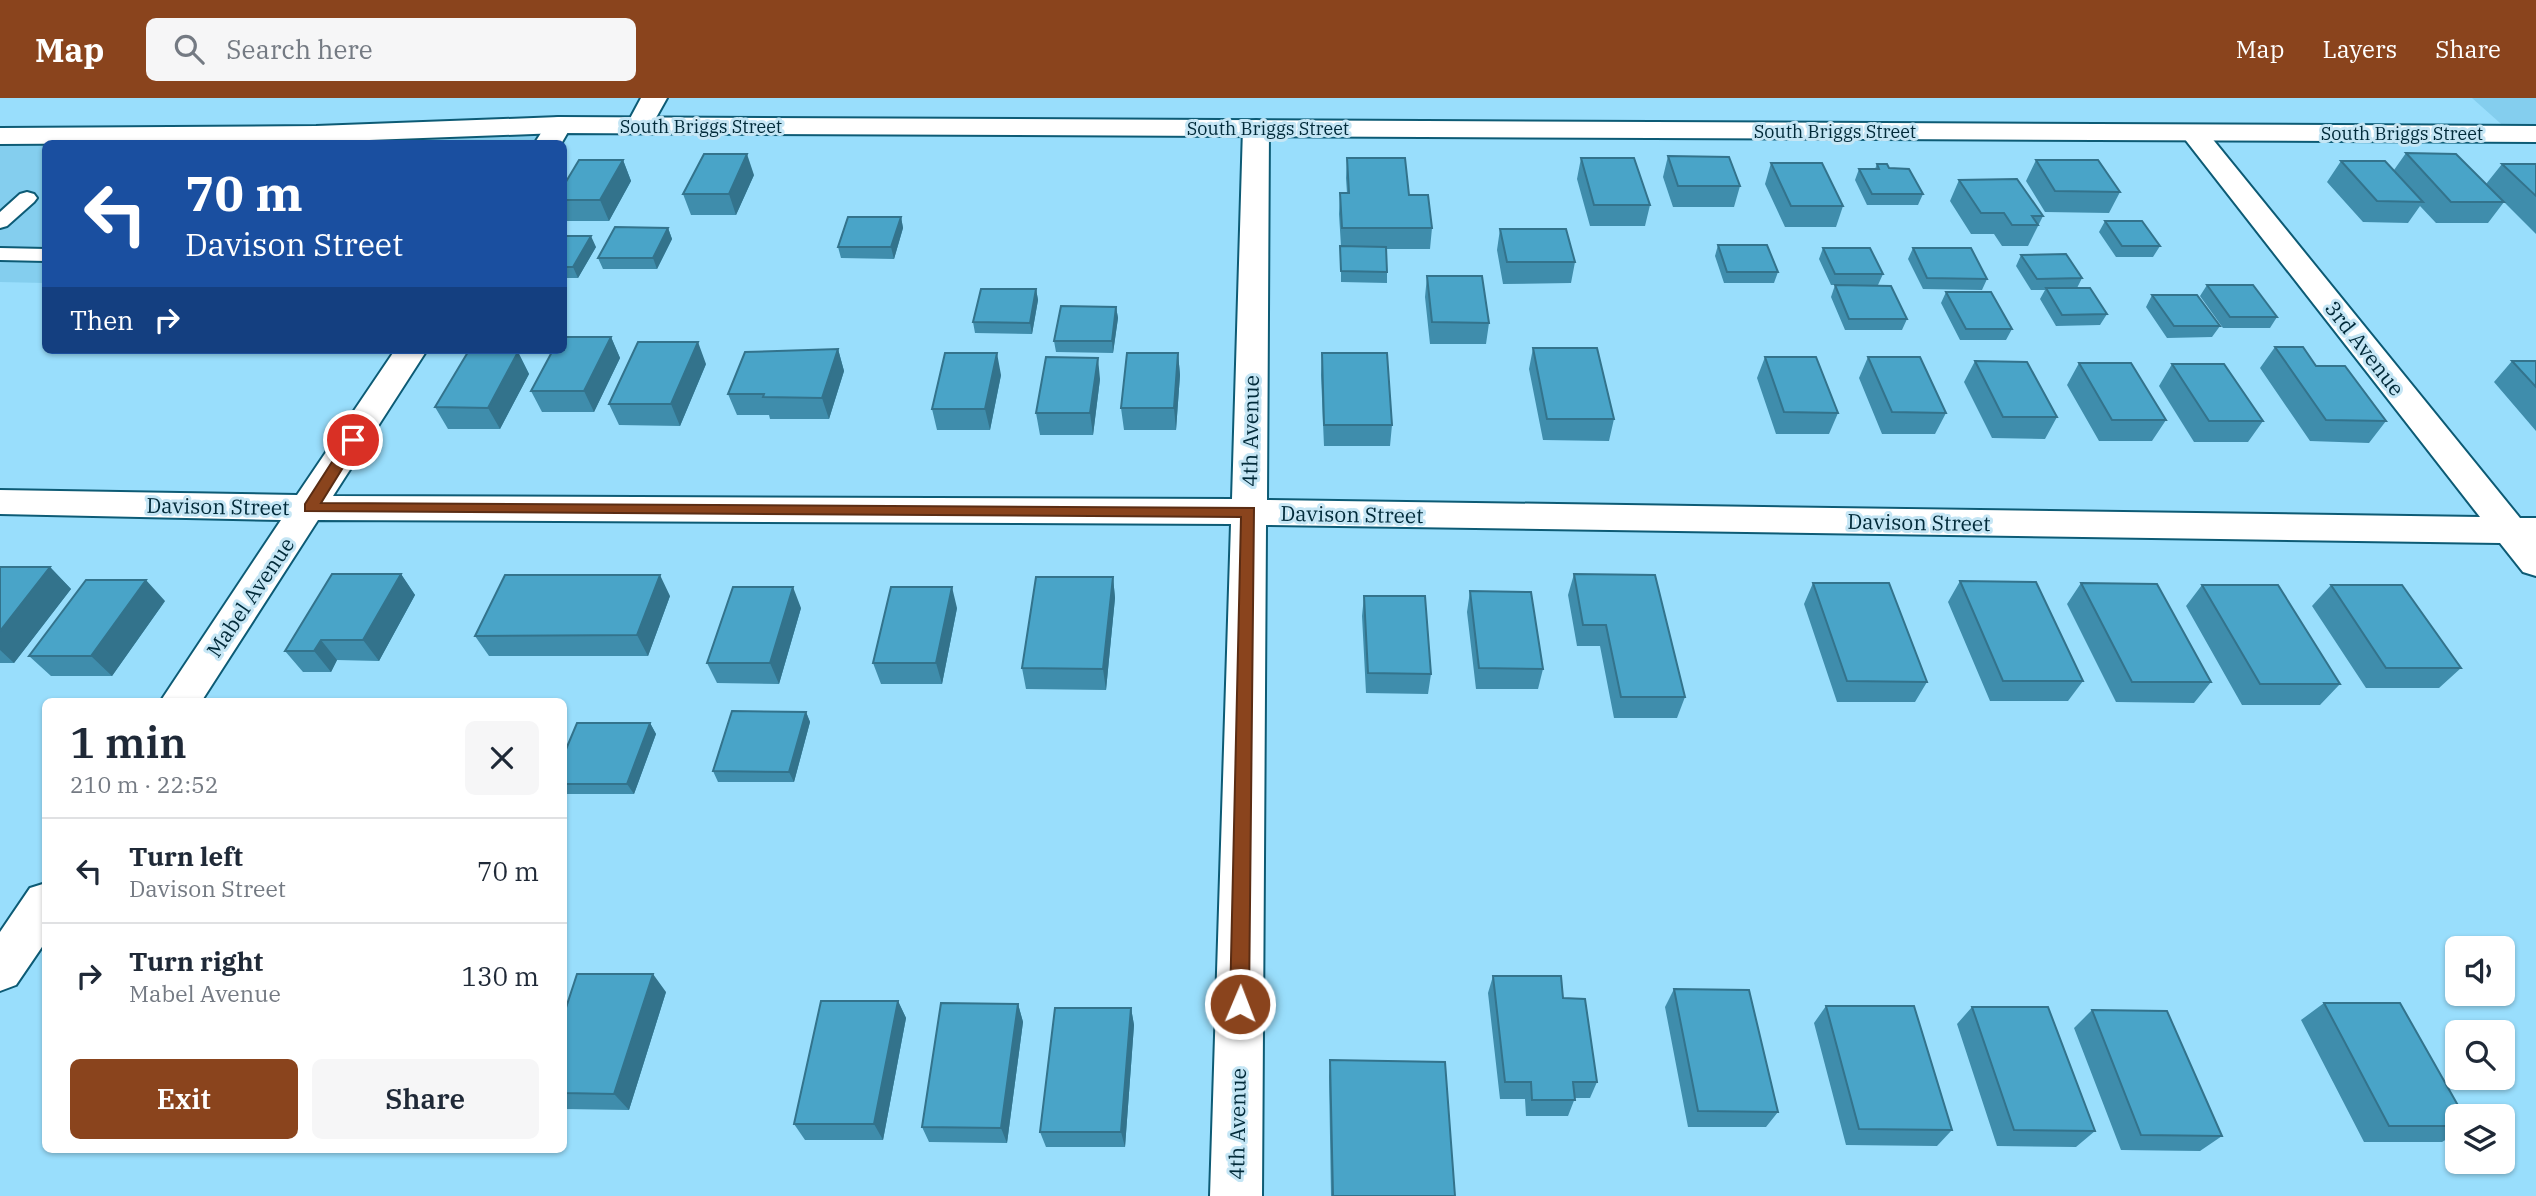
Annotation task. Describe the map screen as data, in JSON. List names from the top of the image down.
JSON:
{
  "streets": {
    "street": [
      "South Briggs Street",
      "3rd Avenue",
      "4th Avenue",
      "Davison Street",
      "Mabel Avenue"
    ]
  },
  "crossings": [
    ["South Briggs Street", "3rd Avenue"],
    ["South Briggs Street", "4th Avenue"],
    ["3rd Avenue", "Davison Street"],
    ["4th Avenue", "Davison Street"],
    ["Davison Street", "Mabel Avenue"]
  ],
  "page": {
    "header": "Map",
    "search": "Search here",
    "nav": ["Map", "Layers", "Share"],
    "turn": ["70 m", "Davison Street"],
    "then": "Then",
    "heading": ["1 min", "210 m · 22:52"],
    "list": [
      {
        "name": "Turn left",
        "note": "Davison Street",
        "value": "70 m"
      },
      {
        "name": "Turn right",
        "note": "Mabel Avenue",
        "value": "130 m"
      }
    ],
    "buttons": ["Exit", "Share"]
  }
}
